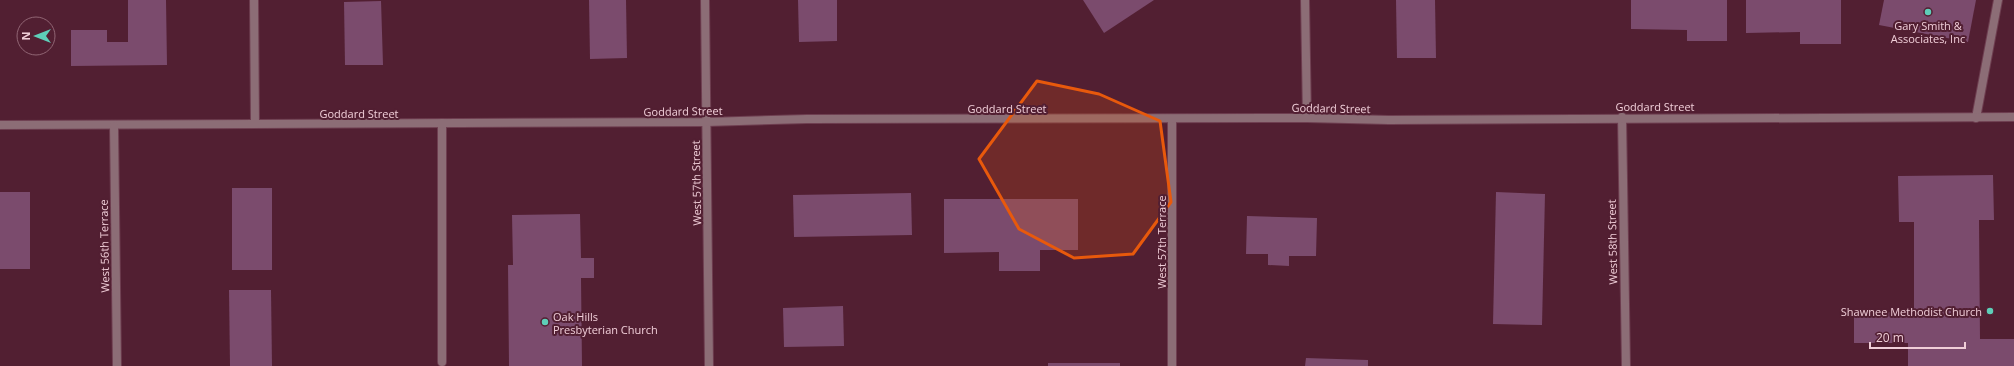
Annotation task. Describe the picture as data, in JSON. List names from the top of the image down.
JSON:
{
  "streets": {
    "street": [
      "Goddard Street",
      "West 57th Street",
      "West 57th Terrace",
      "West 58th Street",
      "West 56th Terrace"
    ]
  },
  "crossings": [
    ["Goddard Street", "West 57th Street"],
    ["Goddard Street", "West 57th Terrace"],
    ["Goddard Street", "West 58th Street"],
    ["Goddard Street", "West 56th Terrace"]
  ],
  "places": ["Gary Smith & Associates, Inc", "Shawnee Methodist Church", "Oak Hills Presbyterian Church"],
  "scale_bar": "20 m",
  "north": "left"
}
